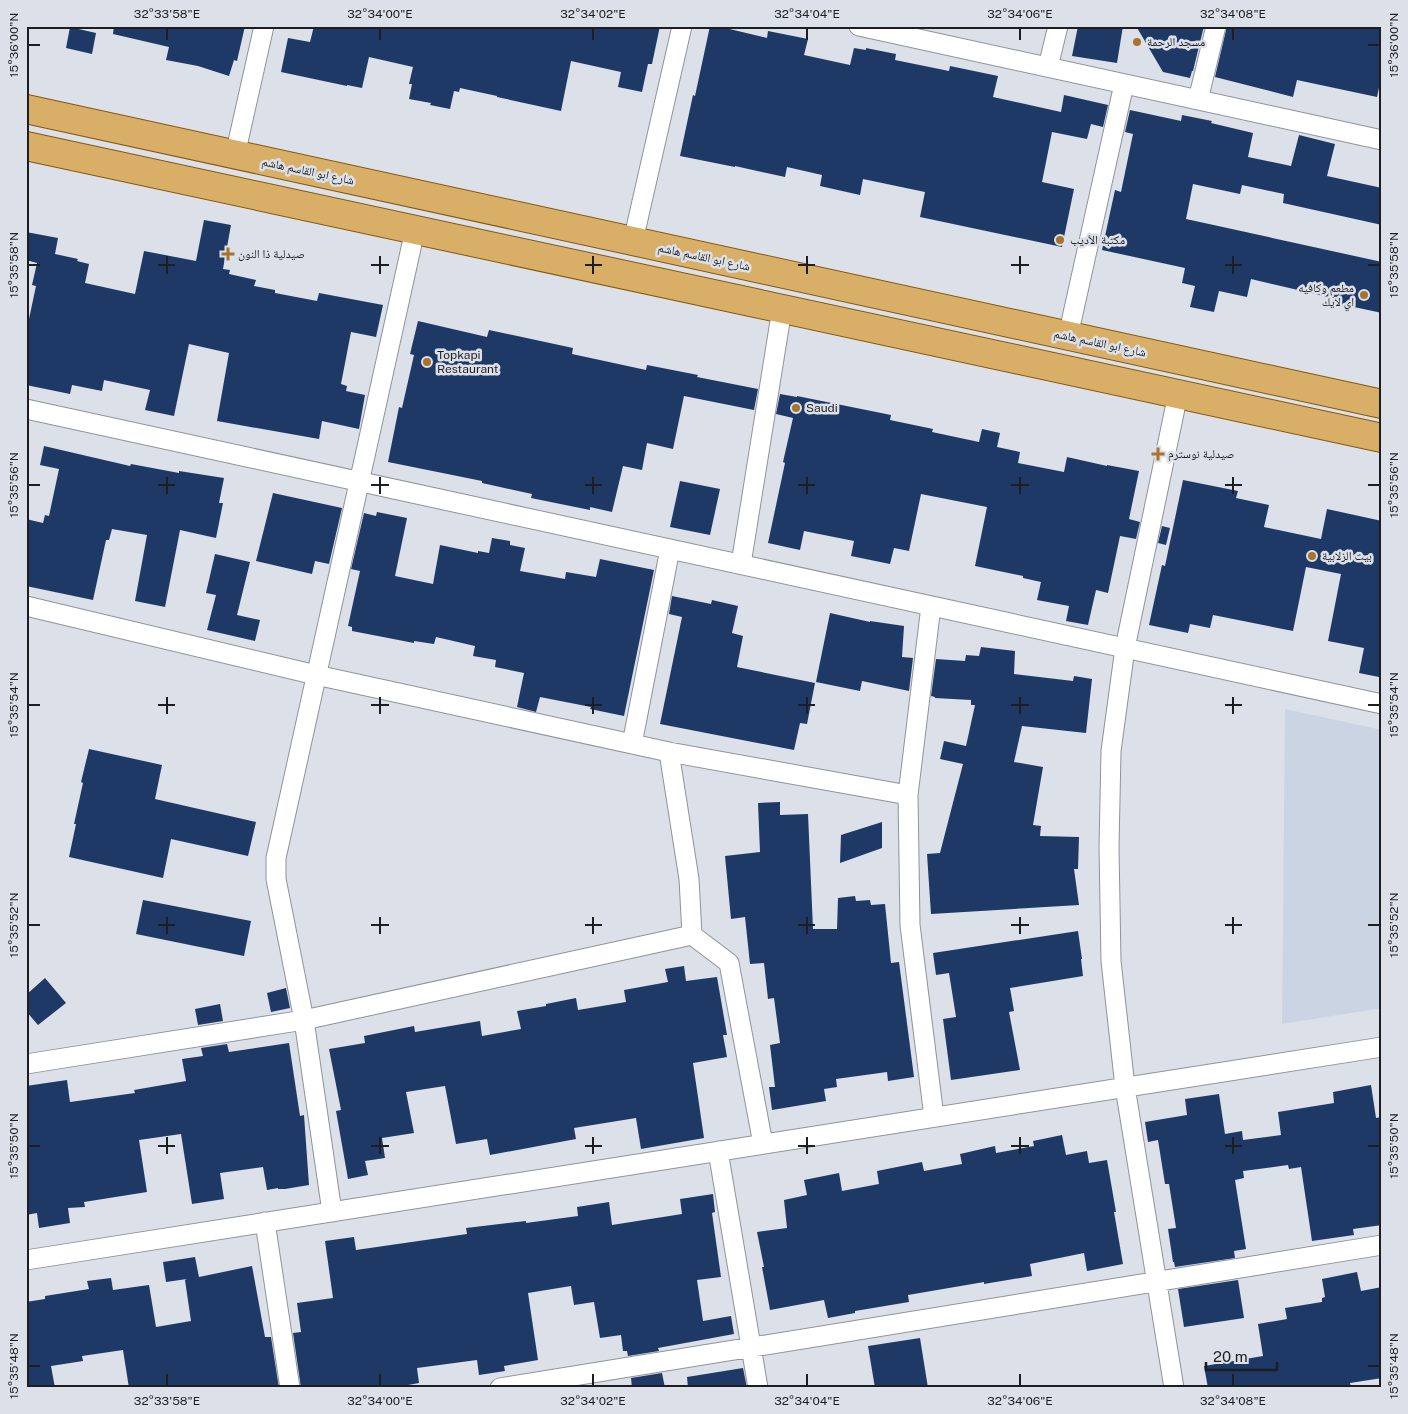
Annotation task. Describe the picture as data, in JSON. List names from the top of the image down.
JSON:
{
  "streets": {
    "main road": ["شارع ابو القاسم هاشم"]
  },
  "places": {
    "other": [
      "مسجد الرحمة",
      "مكتبة الأديب",
      "مطعم وكافيه اي لايك",
      "Topkapi Restaurant",
      "Saudi",
      "بيت الزلابية"
    ],
    "health": ["صيدلية ذا النون", "صيدلية نوسترم"]
  },
  "scale_bar": "20 m",
  "coordinates": [
    "32°33'58\"E",
    "32°34'00\"E",
    "32°34'02\"E",
    "32°34'04\"E",
    "32°34'06\"E",
    "32°34'08\"E",
    "15°36'00\"N",
    "15°35'58\"N",
    "15°35'56\"N",
    "15°35'54\"N",
    "15°35'52\"N",
    "15°35'50\"N",
    "15°35'48\"N"
  ]
}
